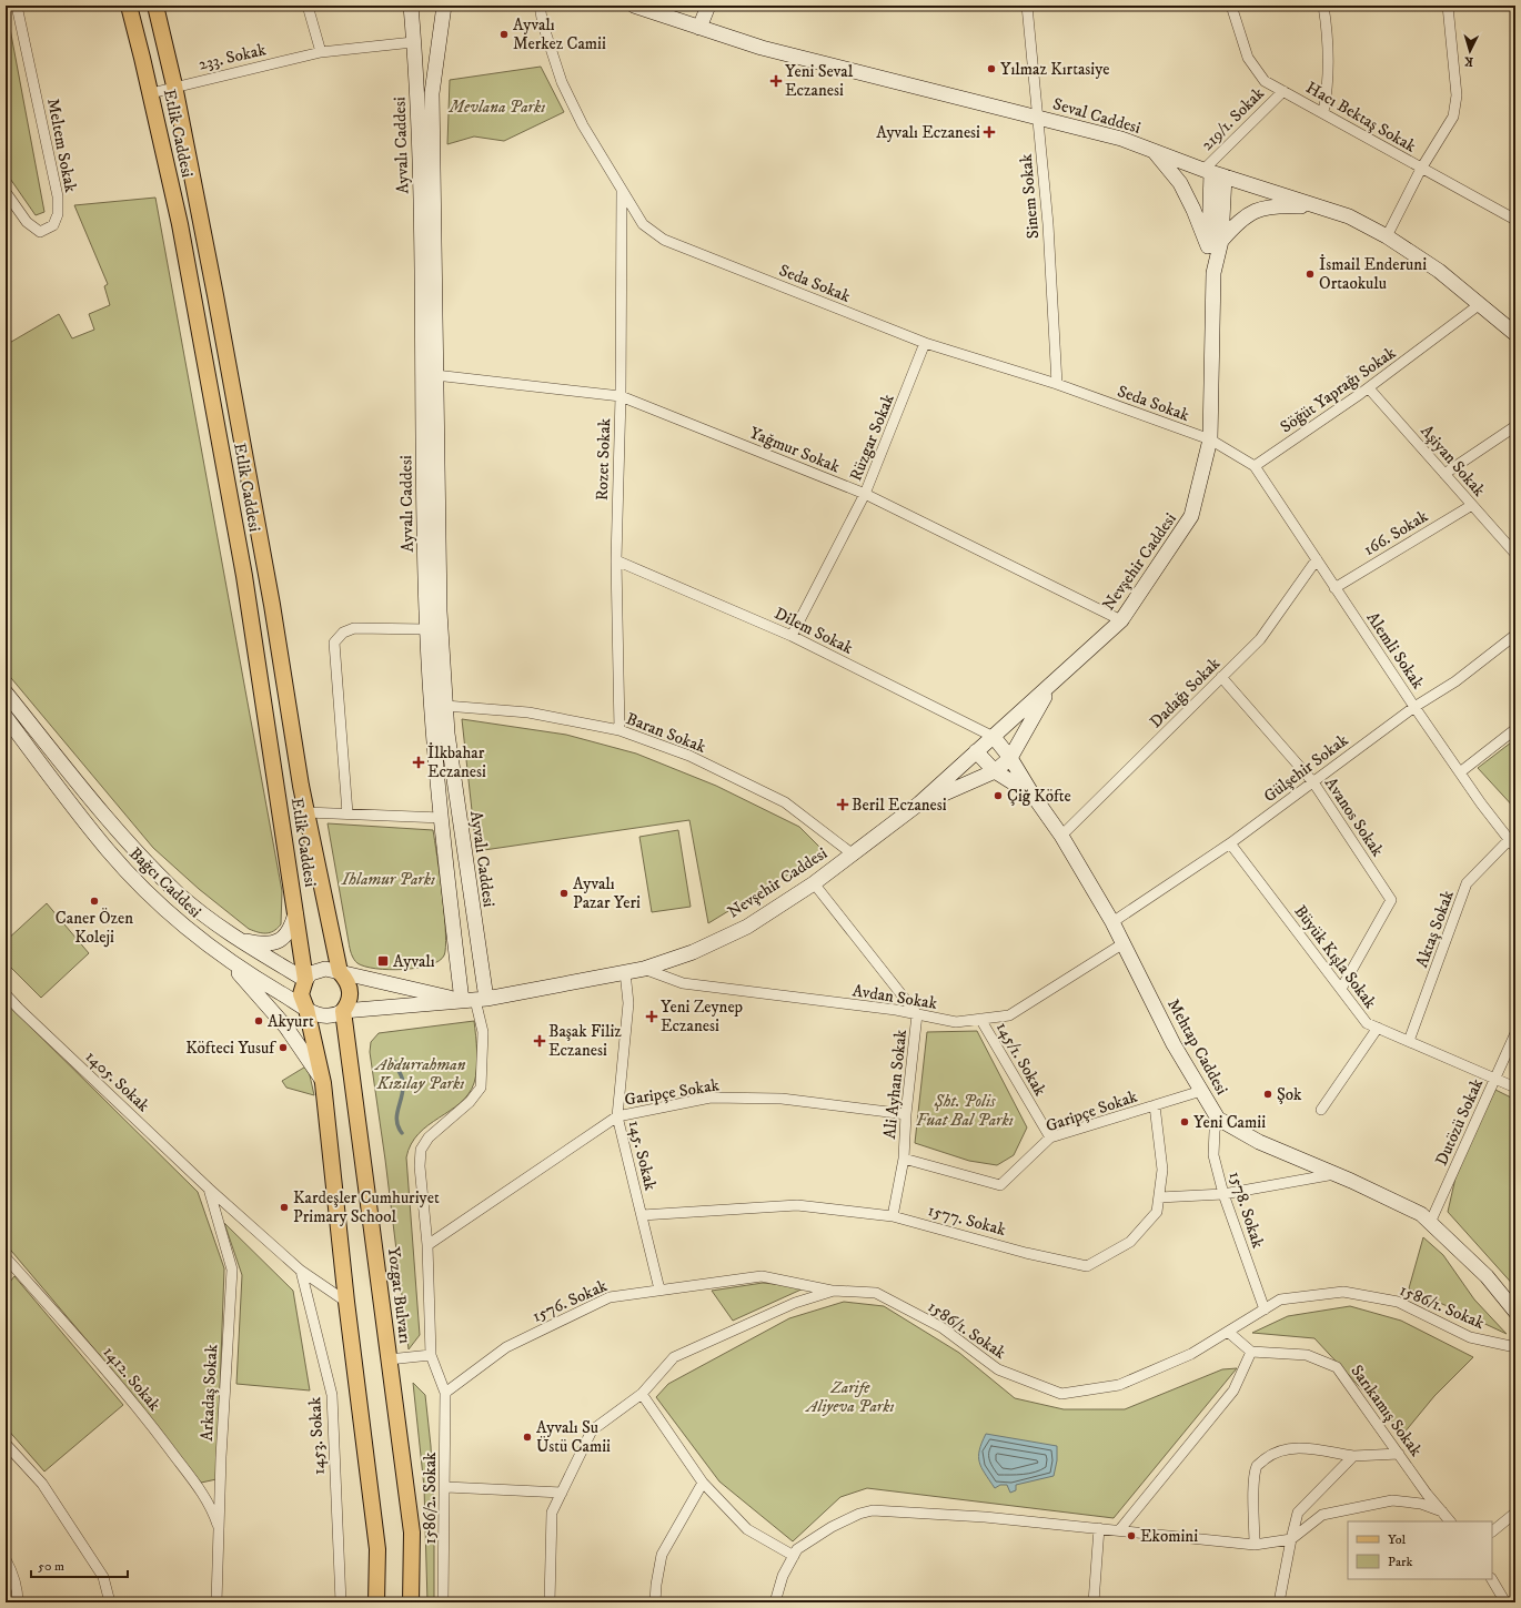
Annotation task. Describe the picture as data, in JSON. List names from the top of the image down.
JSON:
{
  "streets": {
    "main road": [
      "Seval Caddesi",
      "Etlik Caddesi",
      "Ayvalı Caddesi",
      "Nevşehir Caddesi",
      "Bağcı Caddesi",
      "Mehtap Caddesi",
      "Yozgat Bulvarı"
    ],
    "street": [
      "233. Sokak",
      "Hacı Bektaş Sokak",
      "219/1. Sokak",
      "Meltem Sokak",
      "Sinem Sokak",
      "Seda Sokak",
      "Söğüt Yaprağı Sokak",
      "Rüzgar Sokak",
      "Yağmur Sokak",
      "Rozet Sokak",
      "Aşiyan Sokak",
      "166. Sokak",
      "Dilem Sokak",
      "Alemli Sokak",
      "Dadağı Sokak",
      "Baran Sokak",
      "Gülşehir Sokak",
      "Avanos Sokak",
      "Aktaş Sokak",
      "Büyük Kışla Sokak",
      "Avdan Sokak",
      "145/1. Sokak",
      "1405. Sokak",
      "Ali Ayhan Sokak",
      "Garipçe Sokak",
      "Dutözü Sokak",
      "145. Sokak",
      "1578. Sokak",
      "1577. Sokak",
      "1576. Sokak",
      "1586/1. Sokak",
      "1412. Sokak",
      "Arkadaş Sokak",
      "Sarıkamış Sokak",
      "1453. Sokak",
      "1586/2. Sokak"
    ]
  },
  "crossings": [
    ["233. Sokak", "Etlik Caddesi"],
    ["233. Sokak", "Ayvalı Caddesi"],
    ["Seval Caddesi", "219/1. Sokak"],
    ["Seval Caddesi", "Sinem Sokak"],
    ["Seval Caddesi", "Söğüt Yaprağı Sokak"],
    ["Seval Caddesi", "Nevşehir Caddesi"],
    ["Hacı Bektaş Sokak", "219/1. Sokak"],
    ["219/1. Sokak", "Nevşehir Caddesi"],
    ["Etlik Caddesi", "Nevşehir Caddesi"],
    ["Etlik Caddesi", "Bağcı Caddesi"],
    ["Etlik Caddesi", "Yozgat Bulvarı"],
    ["Ayvalı Caddesi", "Yağmur Sokak"],
    ["Ayvalı Caddesi", "Nevşehir Caddesi"],
    ["Ayvalı Caddesi", "Baran Sokak"],
    ["Sinem Sokak", "Seda Sokak"],
    ["Seda Sokak", "Rüzgar Sokak"],
    ["Seda Sokak", "Rozet Sokak"],
    ["Seda Sokak", "Nevşehir Caddesi"],
    ["Söğüt Yaprağı Sokak", "Aşiyan Sokak"],
    ["Söğüt Yaprağı Sokak", "Alemli Sokak"],
    ["Rüzgar Sokak", "Yağmur Sokak"],
    ["Rüzgar Sokak", "Dilem Sokak"],
    ["Yağmur Sokak", "Rozet Sokak"],
    ["Yağmur Sokak", "Nevşehir Caddesi"],
    ["Rozet Sokak", "Dilem Sokak"],
    ["Rozet Sokak", "Baran Sokak"],
    ["Aşiyan Sokak", "166. Sokak"],
    ["166. Sokak", "Alemli Sokak"],
    ["Nevşehir Caddesi", "Dilem Sokak"],
    ["Nevşehir Caddesi", "Baran Sokak"],
    ["Nevşehir Caddesi", "Bağcı Caddesi"],
    ["Nevşehir Caddesi", "Avdan Sokak"],
    ["Nevşehir Caddesi", "Mehtap Caddesi"],
    ["Nevşehir Caddesi", "Ali Ayhan Sokak"],
    ["Nevşehir Caddesi", "145. Sokak"],
    ["Nevşehir Caddesi", "Yozgat Bulvarı"],
    ["Dilem Sokak", "Mehtap Caddesi"],
    ["Alemli Sokak", "Dadağı Sokak"],
    ["Alemli Sokak", "Gülşehir Sokak"],
    ["Alemli Sokak", "Aktaş Sokak"],
    ["Dadağı Sokak", "Avanos Sokak"],
    ["Dadağı Sokak", "Mehtap Caddesi"],
    ["Gülşehir Sokak", "Avanos Sokak"],
    ["Gülşehir Sokak", "Büyük Kışla Sokak"],
    ["Gülşehir Sokak", "Mehtap Caddesi"],
    ["Avanos Sokak", "Büyük Kışla Sokak"],
    ["Bağcı Caddesi", "Yozgat Bulvarı"],
    ["Aktaş Sokak", "Büyük Kışla Sokak"],
    ["Büyük Kışla Sokak", "Dutözü Sokak"],
    ["Avdan Sokak", "Mehtap Caddesi"],
    ["Avdan Sokak", "145/1. Sokak"],
    ["Avdan Sokak", "Ali Ayhan Sokak"],
    ["Mehtap Caddesi", "Garipçe Sokak"],
    ["Mehtap Caddesi", "Dutözü Sokak"],
    ["Mehtap Caddesi", "1578. Sokak"],
    ["145/1. Sokak", "Garipçe Sokak"],
    ["1405. Sokak", "Arkadaş Sokak"],
    ["1405. Sokak", "1453. Sokak"],
    ["Ali Ayhan Sokak", "Garipçe Sokak"],
    ["Ali Ayhan Sokak", "1577. Sokak"],
    ["Garipçe Sokak", "145. Sokak"],
    ["Garipçe Sokak", "1577. Sokak"],
    ["145. Sokak", "1577. Sokak"],
    ["145. Sokak", "1576. Sokak"],
    ["1578. Sokak", "1586/1. Sokak"],
    ["1576. Sokak", "1586/1. Sokak"],
    ["1576. Sokak", "1586/2. Sokak"],
    ["1412. Sokak", "Arkadaş Sokak"]
  ],
  "parks": [
    "Mevlana Parkı",
    "Ihlamur Parkı",
    "Abdurrahman Kızılay Parkı",
    "Şht. Polis Fuat Bal Parkı",
    "Zarife Aliyeva Parkı"
  ],
  "places": {
    "other": [
      "Ayvalı Merkez Camii",
      "Yılmaz Kırtasiye",
      "İsmail Enderuni Ortaokulu",
      "Çiğ Köfte",
      "Ayvalı Pazar Yeri",
      "Caner Özen Koleji",
      "Akyurt",
      "Köfteci Yusuf",
      "Şok",
      "Yeni Camii",
      "Kardeşler Cumhuriyet Primary School",
      "Ayvalı Su Üstü Camii",
      "Ekomini"
    ],
    "health": [
      "Yeni Seval Eczanesi",
      "Ayvalı Eczanesi",
      "İlkbahar Eczanesi",
      "Beril Eczanesi",
      "Yeni Zeynep Eczanesi",
      "Başak Filiz Eczanesi"
    ],
    "transit": ["Ayvalı"]
  },
  "legend": ["Yol", "Park"],
  "scale_bar": "50 m",
  "north": "bottom"
}
